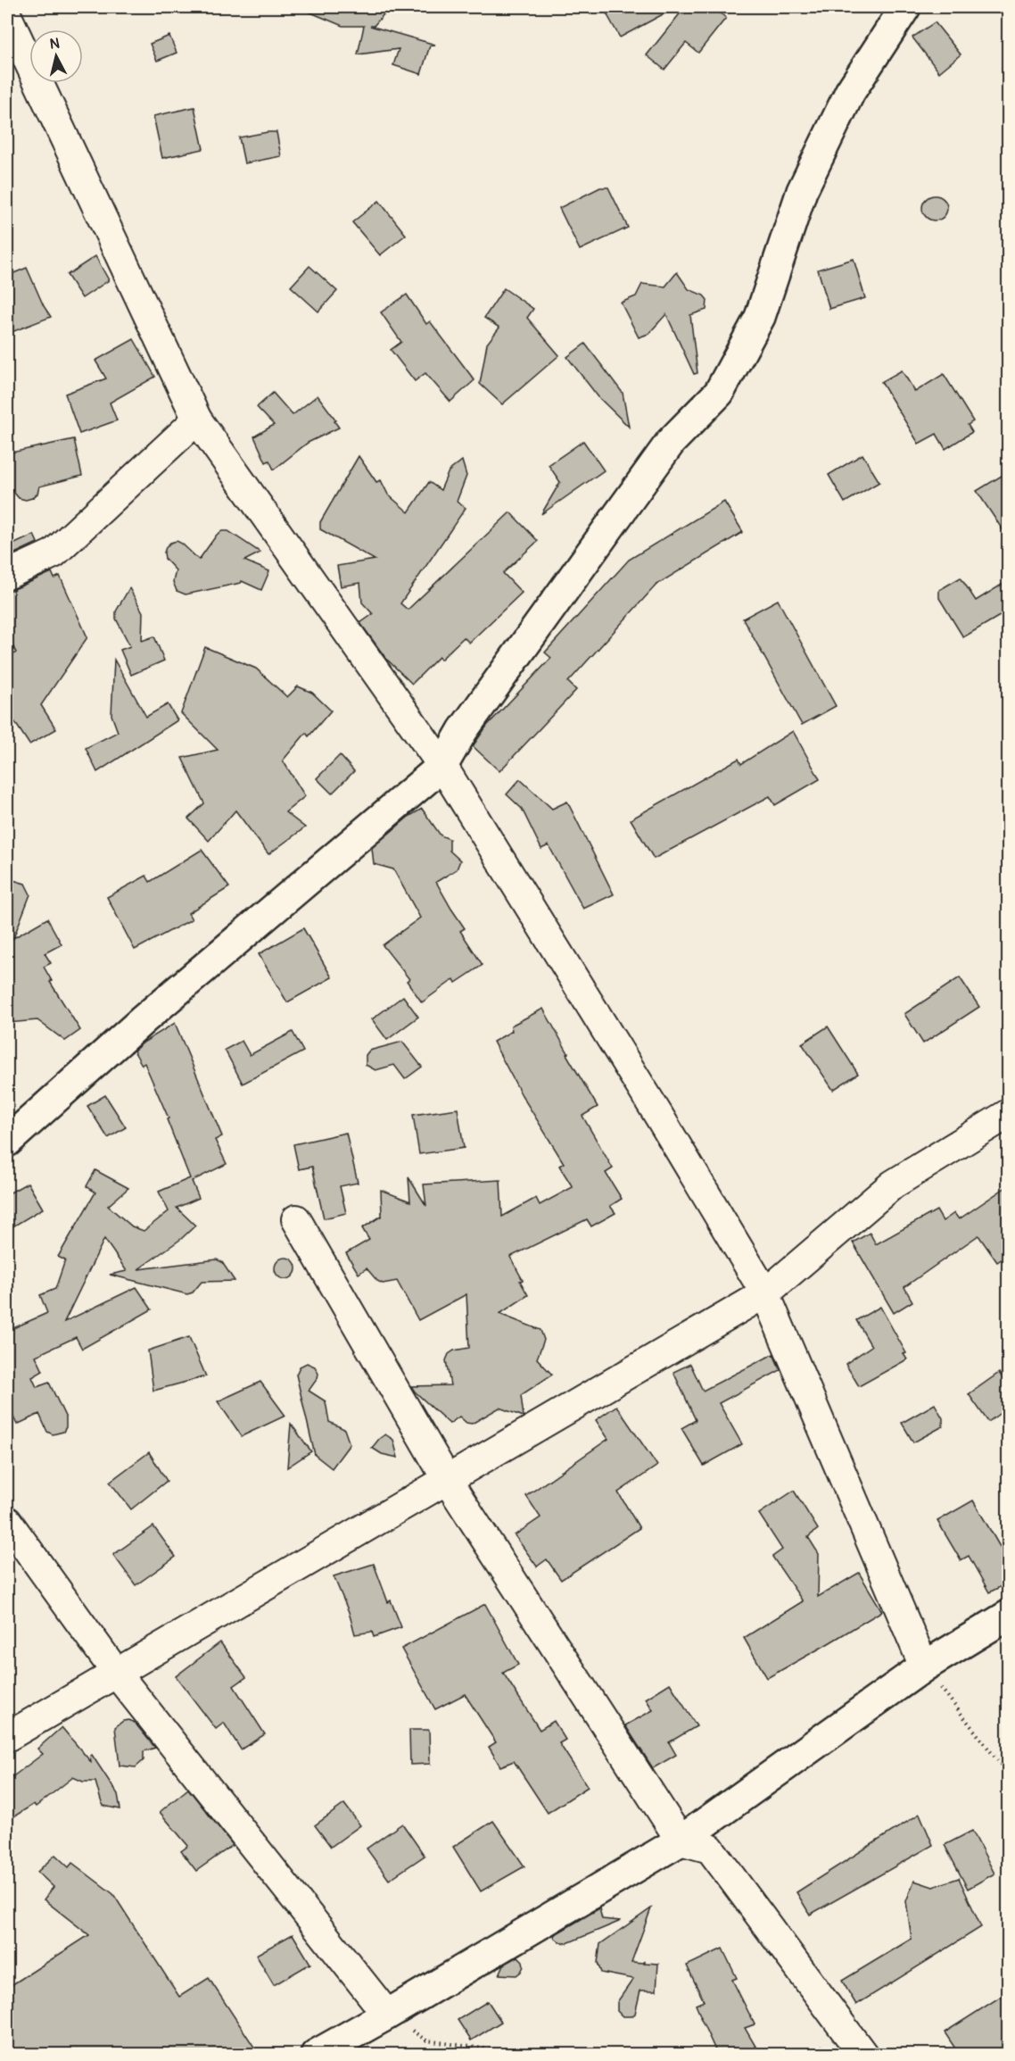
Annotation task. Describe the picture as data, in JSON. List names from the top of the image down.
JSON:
{
  "north": "top"
}
